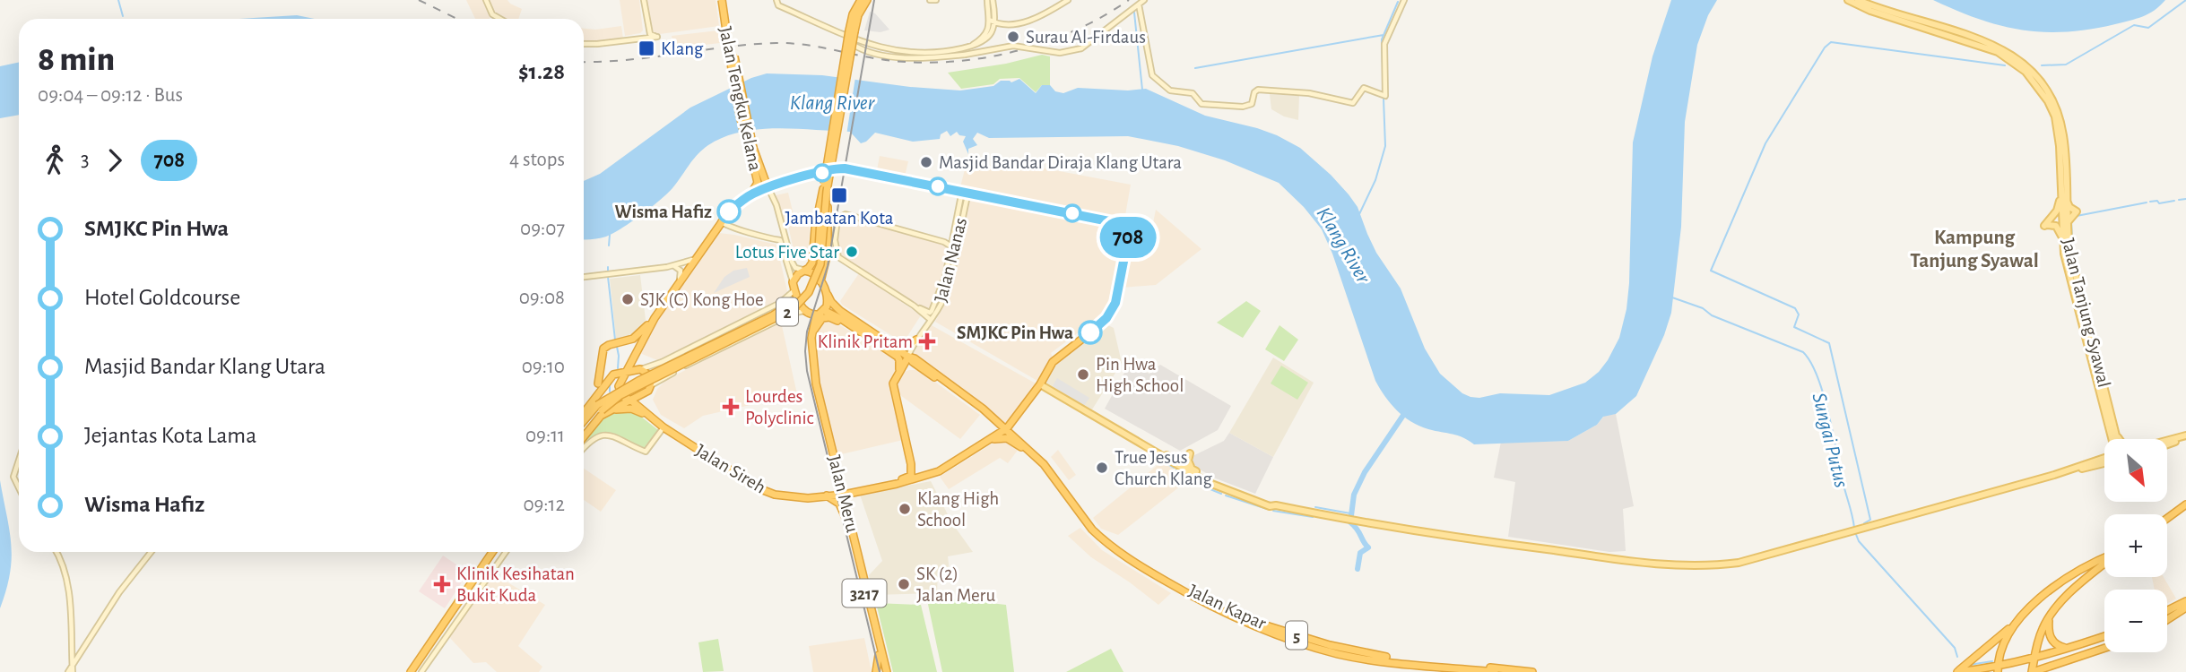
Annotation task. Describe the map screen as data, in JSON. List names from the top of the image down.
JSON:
{
  "streets": {
    "highway": [
      "Jalan Tengku Kelana",
      "2",
      "Jalan Sireh",
      "Jalan Meru",
      "3217",
      "Jalan Kapar",
      "5"
    ],
    "main road": ["Jalan Tanjung Syawal"],
    "street": ["Jalan Nanas"]
  },
  "crossings": [
    ["Jalan Nanas", "Jalan Kapar"],
    ["Jalan Sireh", "Jalan Meru"],
    ["Jalan Meru", "Jalan Kapar"],
    ["Jalan Meru", "5"],
    ["Jalan Kapar", "5"]
  ],
  "districts": ["Kampung Tanjung Syawal"],
  "water": ["Klang River", "Sungai Putus"],
  "places": {
    "other": [
      "Surau Al-Firdaus",
      "Masjid Bandar Diraja Klang Utara",
      "Wisma Hafiz",
      "Lotus Five Star",
      "SJK (C) Kong Hoe",
      "SMJKC Pin Hwa",
      "Pin Hwa High School",
      "True Jesus Church Klang",
      "Klang High School",
      "SK (2) Jalan Meru"
    ],
    "transit": ["Klang", "Jambatan Kota"],
    "health": ["Klinik Pritam", "Lourdes Polyclinic", "Klinik Kesihatan Bukit Kuda"]
  },
  "lines": ["bus line 708"],
  "north": "bottom right",
  "page": {
    "on_map": "708",
    "heading": ["8 min", "09:04 – 09:12 · Bus", "$1.28"],
    "legs": ["3", "708", "4 stops"],
    "list": [
      {
        "name": "SMJKC Pin Hwa",
        "value": "09:07"
      },
      {
        "name": "Hotel Goldcourse",
        "value": "09:08"
      },
      {
        "name": "Masjid Bandar Klang Utara",
        "value": "09:10"
      },
      {
        "name": "Jejantas Kota Lama",
        "value": "09:11"
      },
      {
        "name": "Wisma Hafiz",
        "value": "09:12"
      }
    ],
    "map_buttons": ["+", "−"]
  }
}
